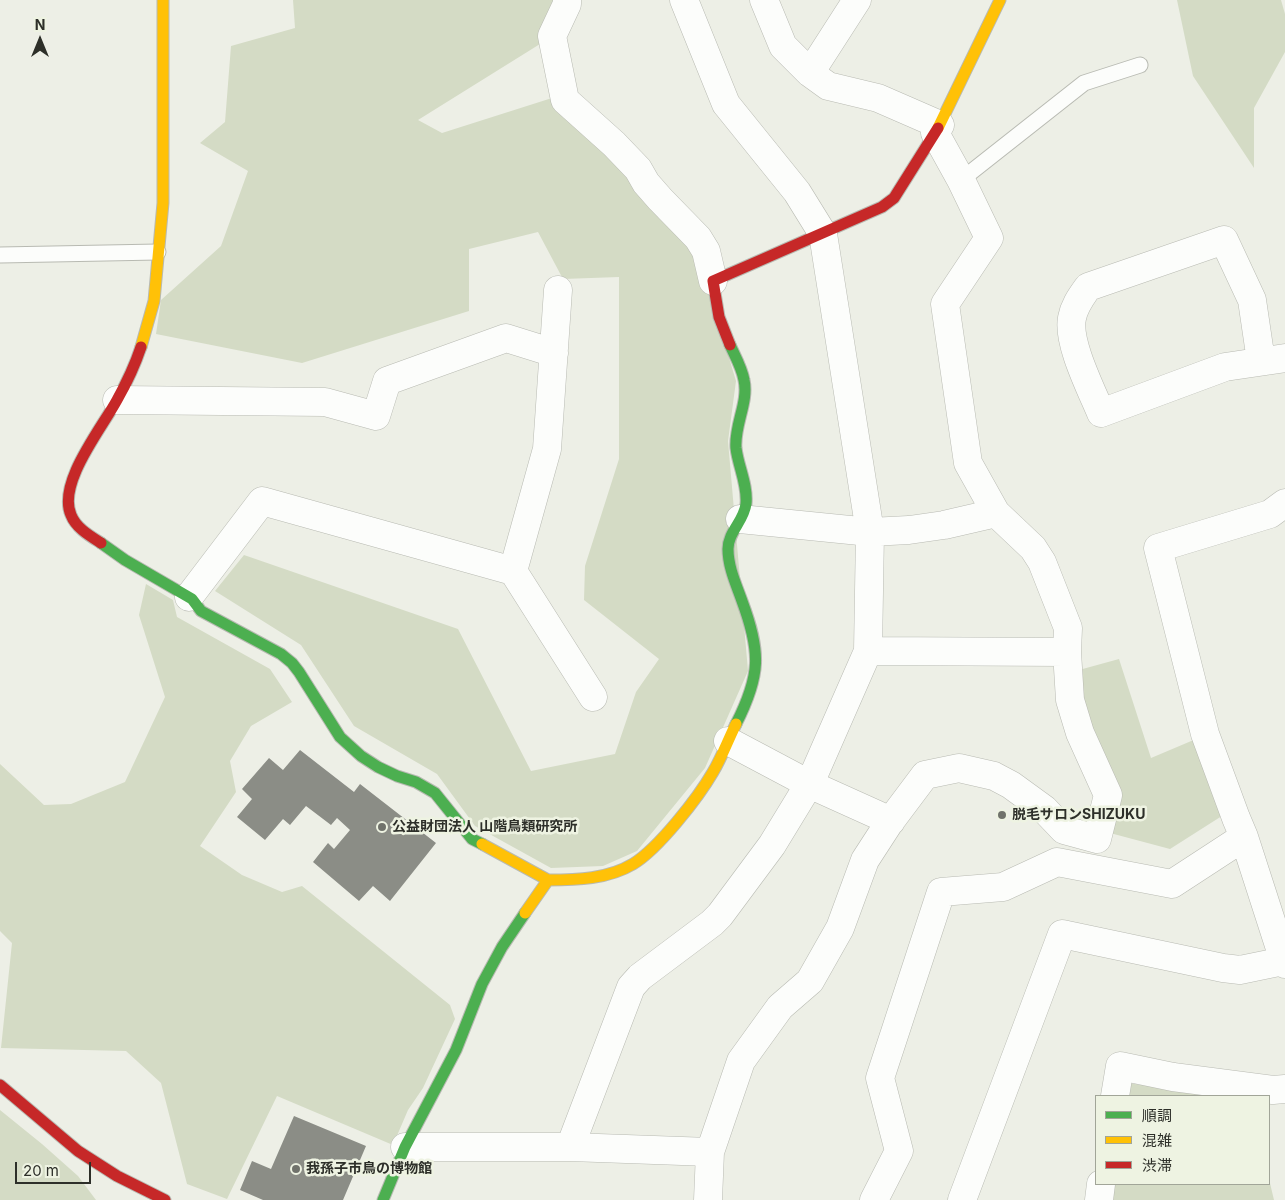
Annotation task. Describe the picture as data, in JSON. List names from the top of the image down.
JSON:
{
  "places": ["脱毛サロンSHIZUKU", "公益財団法人 山階鳥類研究所", "我孫子市鳥の博物館"],
  "legend": ["順調", "混雑", "渋滞"],
  "scale_bar": "20 m",
  "north": "top"
}
